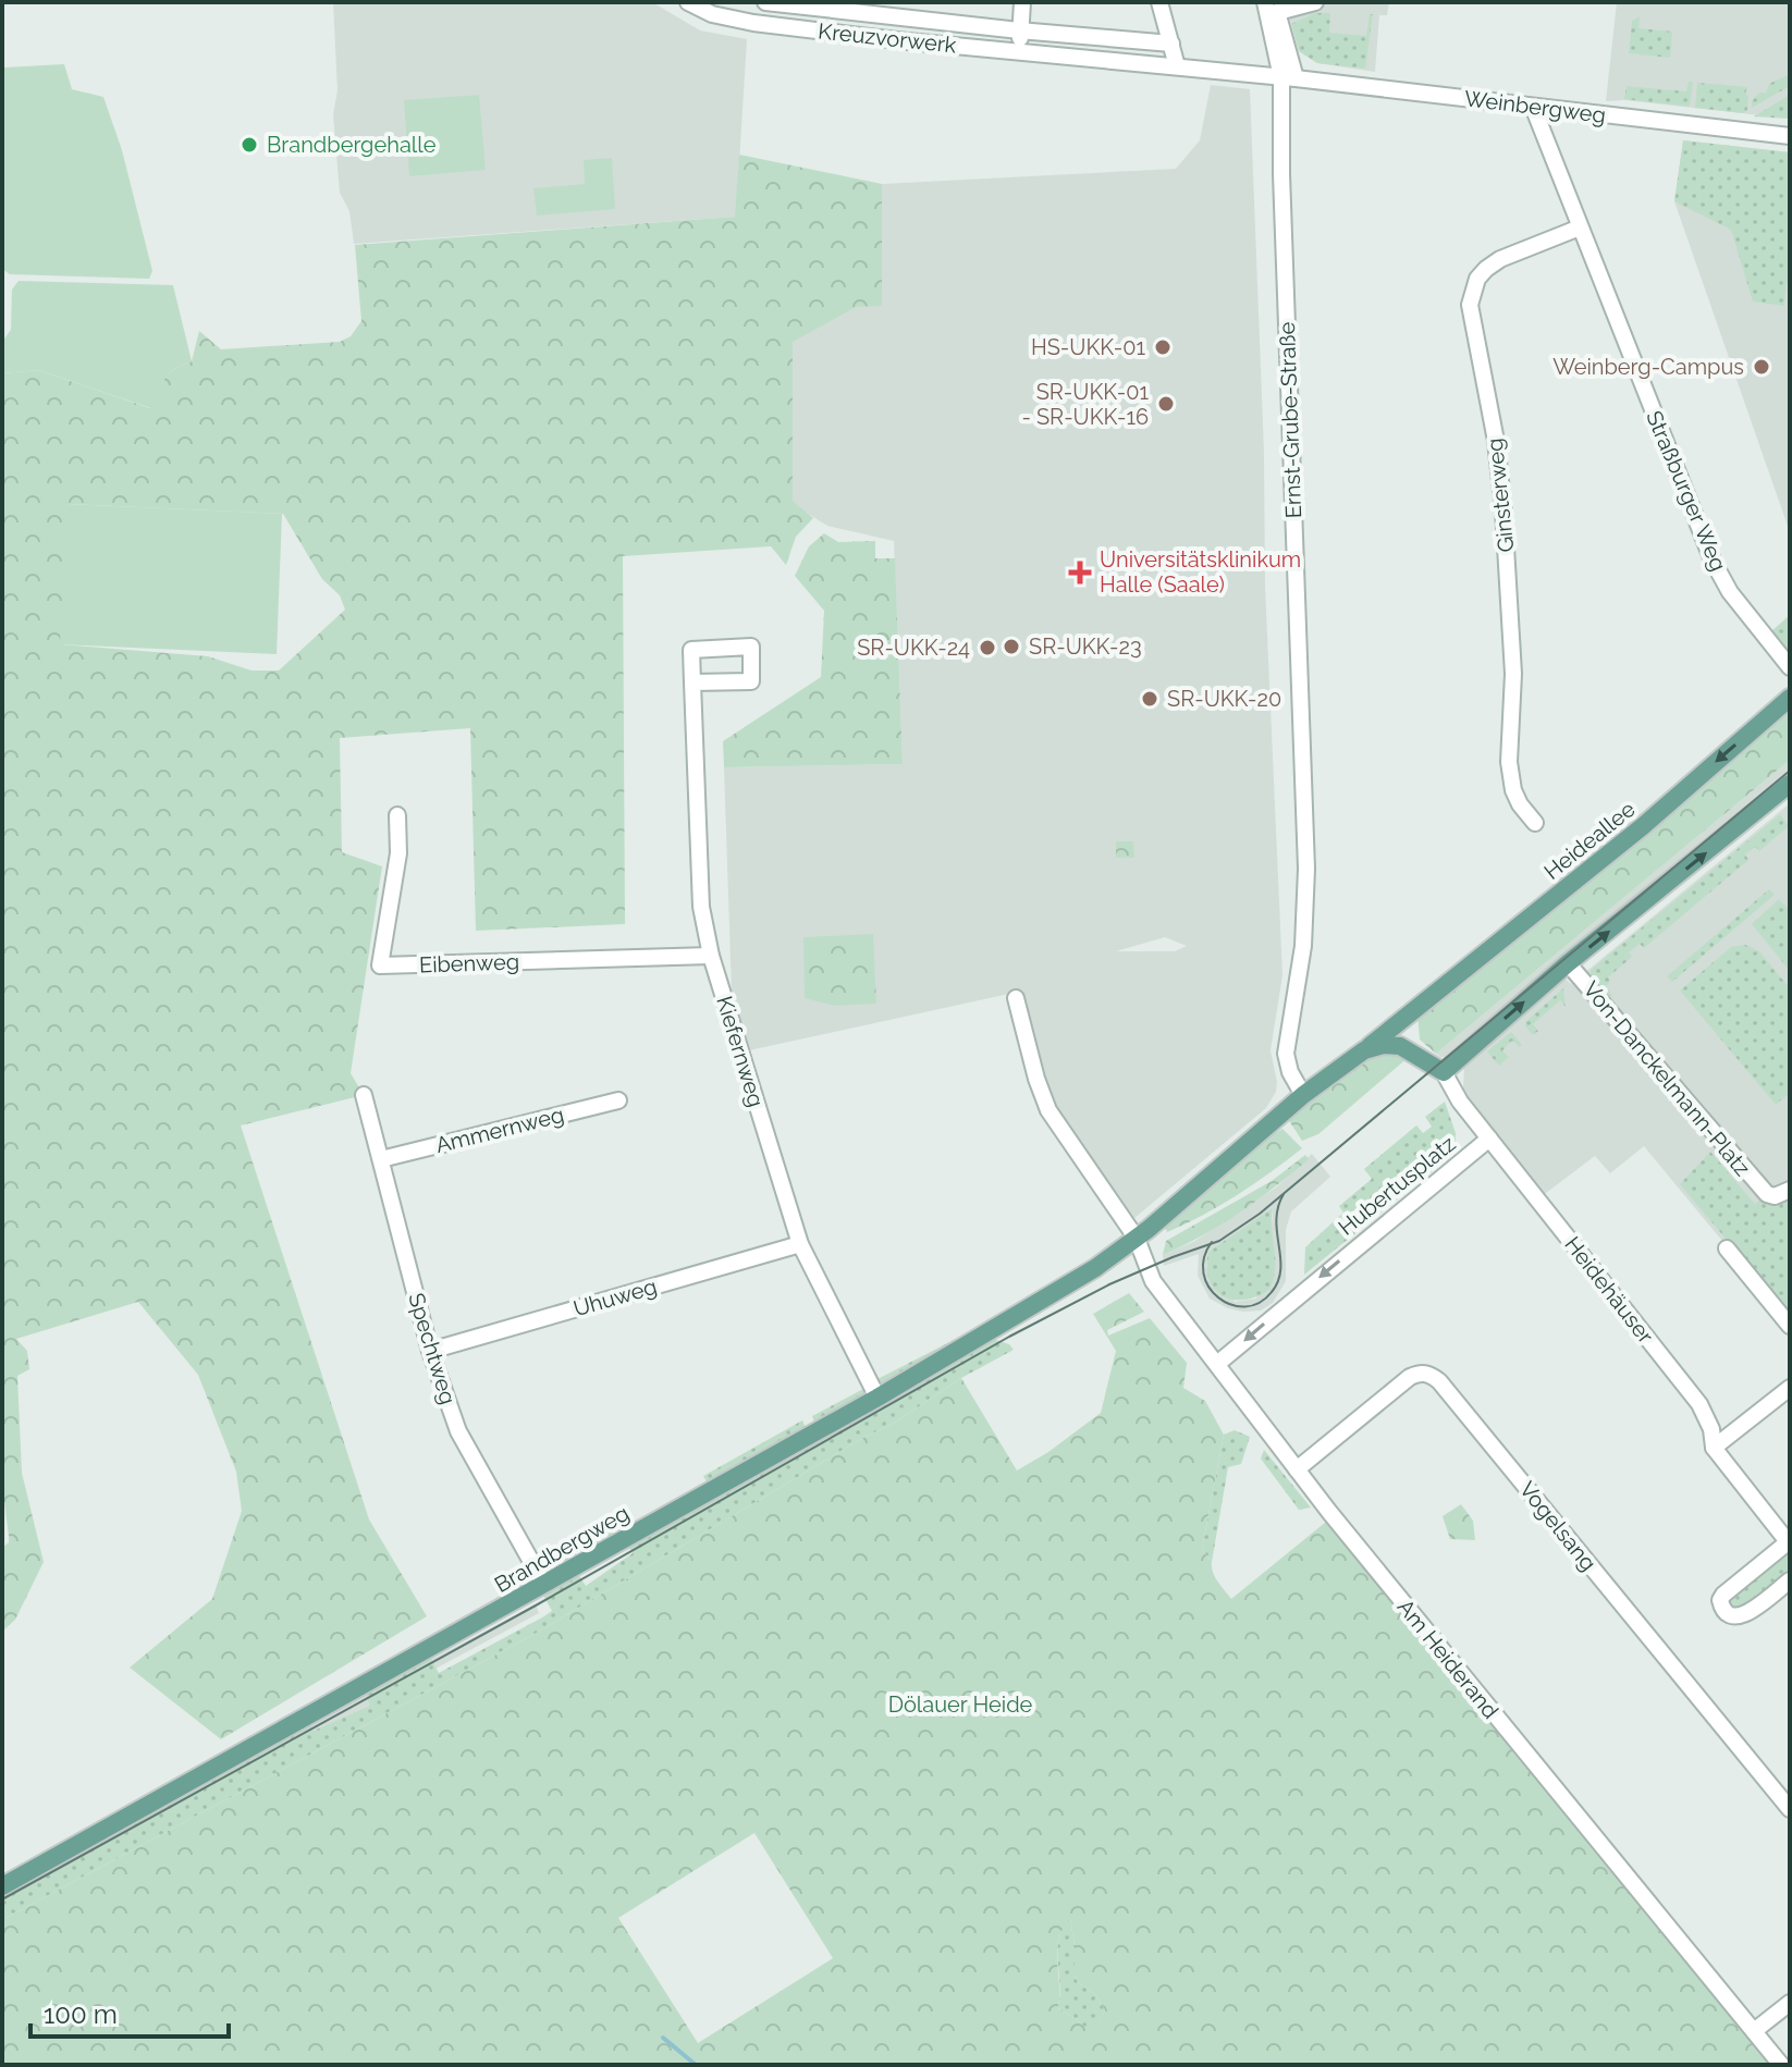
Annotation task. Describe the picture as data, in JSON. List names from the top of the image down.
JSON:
{
  "streets": {
    "main road": ["Heideallee", "Hubertusplatz", "Brandbergweg"],
    "street": [
      "Kreuzvorwerk",
      "Weinbergweg",
      "Ernst-Grube-Straße",
      "Straßburger Weg",
      "Ginsterweg",
      "Eibenweg",
      "Kiefernweg",
      "Von-Danckelmann-Platz",
      "Ammernweg",
      "Heidehäuser",
      "Uhuweg",
      "Spechtweg",
      "Vogelsang",
      "Am Heiderand"
    ]
  },
  "crossings": [
    ["Kreuzvorwerk", "Weinbergweg"],
    ["Kreuzvorwerk", "Ernst-Grube-Straße"],
    ["Weinbergweg", "Ernst-Grube-Straße"],
    ["Weinbergweg", "Straßburger Weg"],
    ["Straßburger Weg", "Ginsterweg"],
    ["Heideallee", "Hubertusplatz"],
    ["Eibenweg", "Kiefernweg"],
    ["Kiefernweg", "Uhuweg"],
    ["Kiefernweg", "Brandbergweg"],
    ["Ammernweg", "Spechtweg"],
    ["Hubertusplatz", "Heidehäuser"],
    ["Hubertusplatz", "Am Heiderand"],
    ["Uhuweg", "Spechtweg"],
    ["Spechtweg", "Brandbergweg"],
    ["Vogelsang", "Am Heiderand"],
    ["Brandbergweg", "Am Heiderand"]
  ],
  "one_way": ["Hubertusplatz"],
  "parks": ["Dölauer Heide"],
  "places": {
    "other": [
      "Brandbergehalle",
      "HS-UKK-01",
      "Weinberg-Campus",
      "SR-UKK-01 - SR-UKK-16",
      "SR-UKK-23",
      "SR-UKK-24",
      "SR-UKK-20"
    ],
    "health": ["Universitätsklinikum Halle (Saale)"]
  },
  "scale_bar": "100 m"
}
